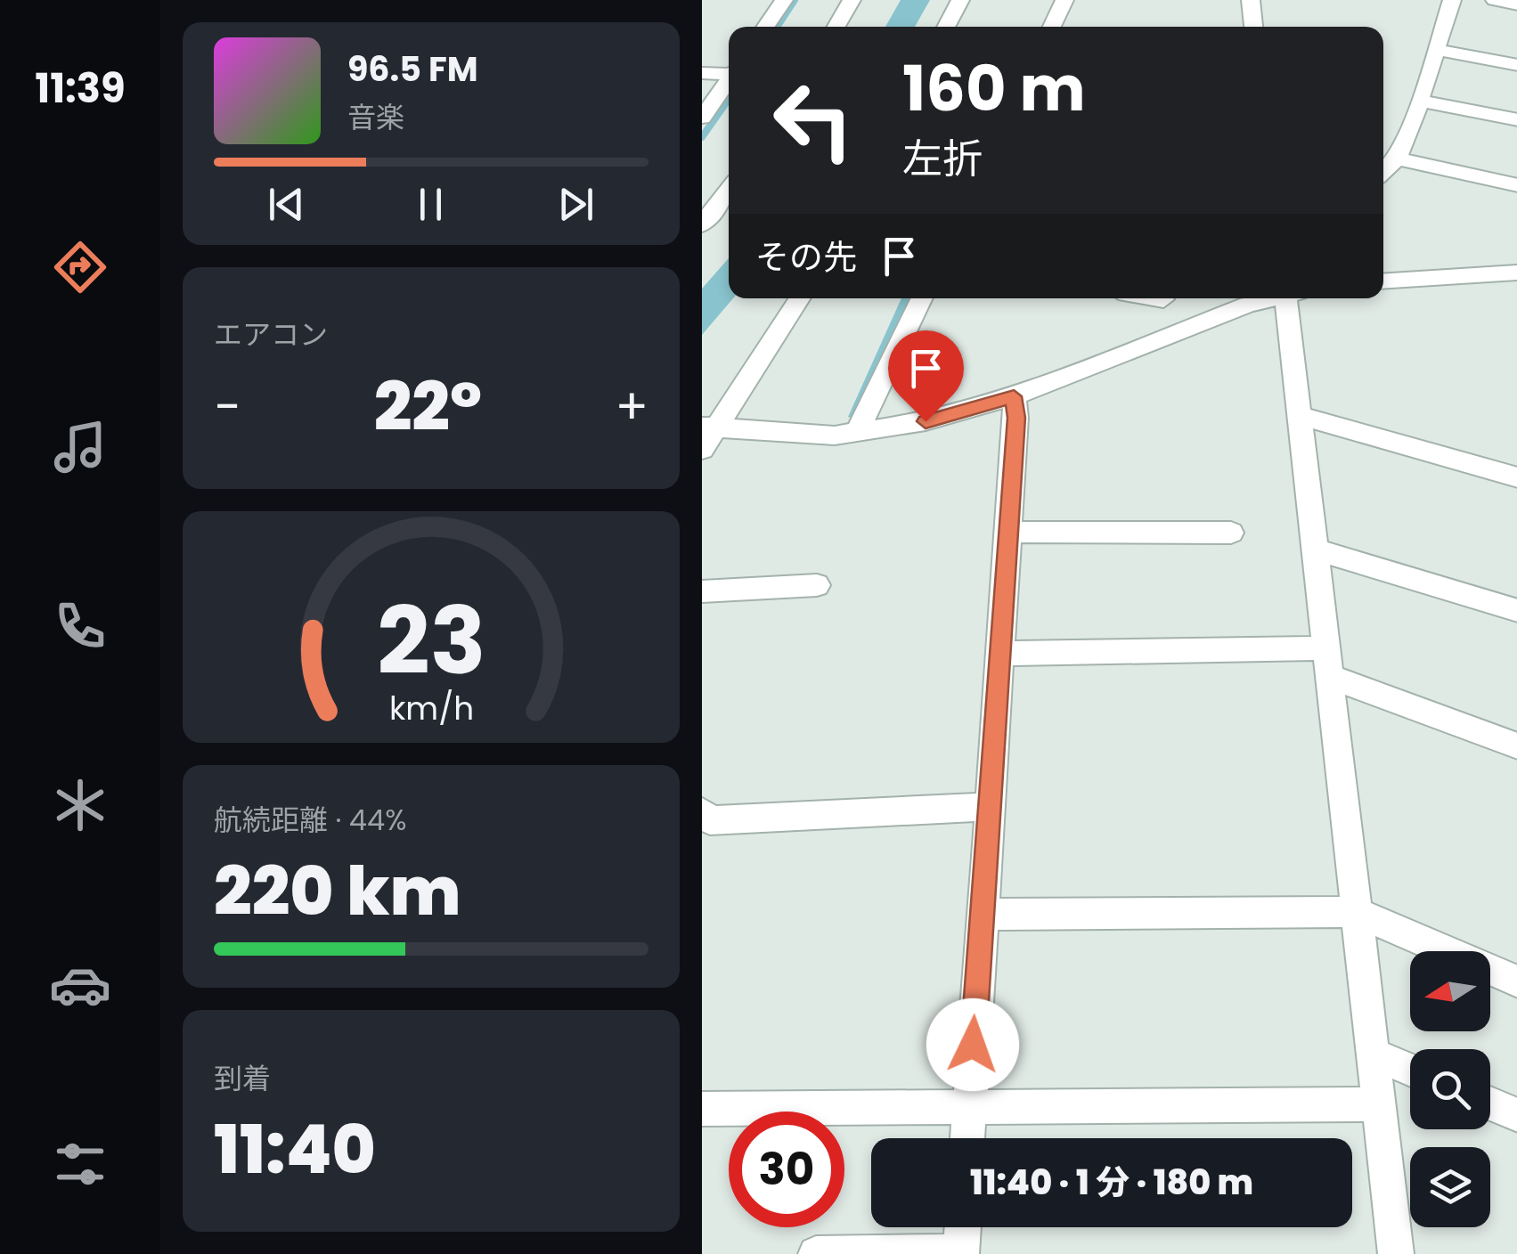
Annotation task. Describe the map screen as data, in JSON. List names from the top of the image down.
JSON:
{
  "north": "left",
  "page": {
    "tabs": "11:39",
    "turn": ["160 m", "左折"],
    "song": ["96.5 FM", "音楽"],
    "then": "その先",
    "tile": [
      "エアコン",
      ["航続距離 · 44%", "220 km"],
      ["到着", "11:40"]
    ],
    "heat": ["−", "22°", "+"],
    "limit": "30",
    "trip": "11:40 · 1 分 · 180 m",
    "gauge": ["23", "km/h"]
  }
}
